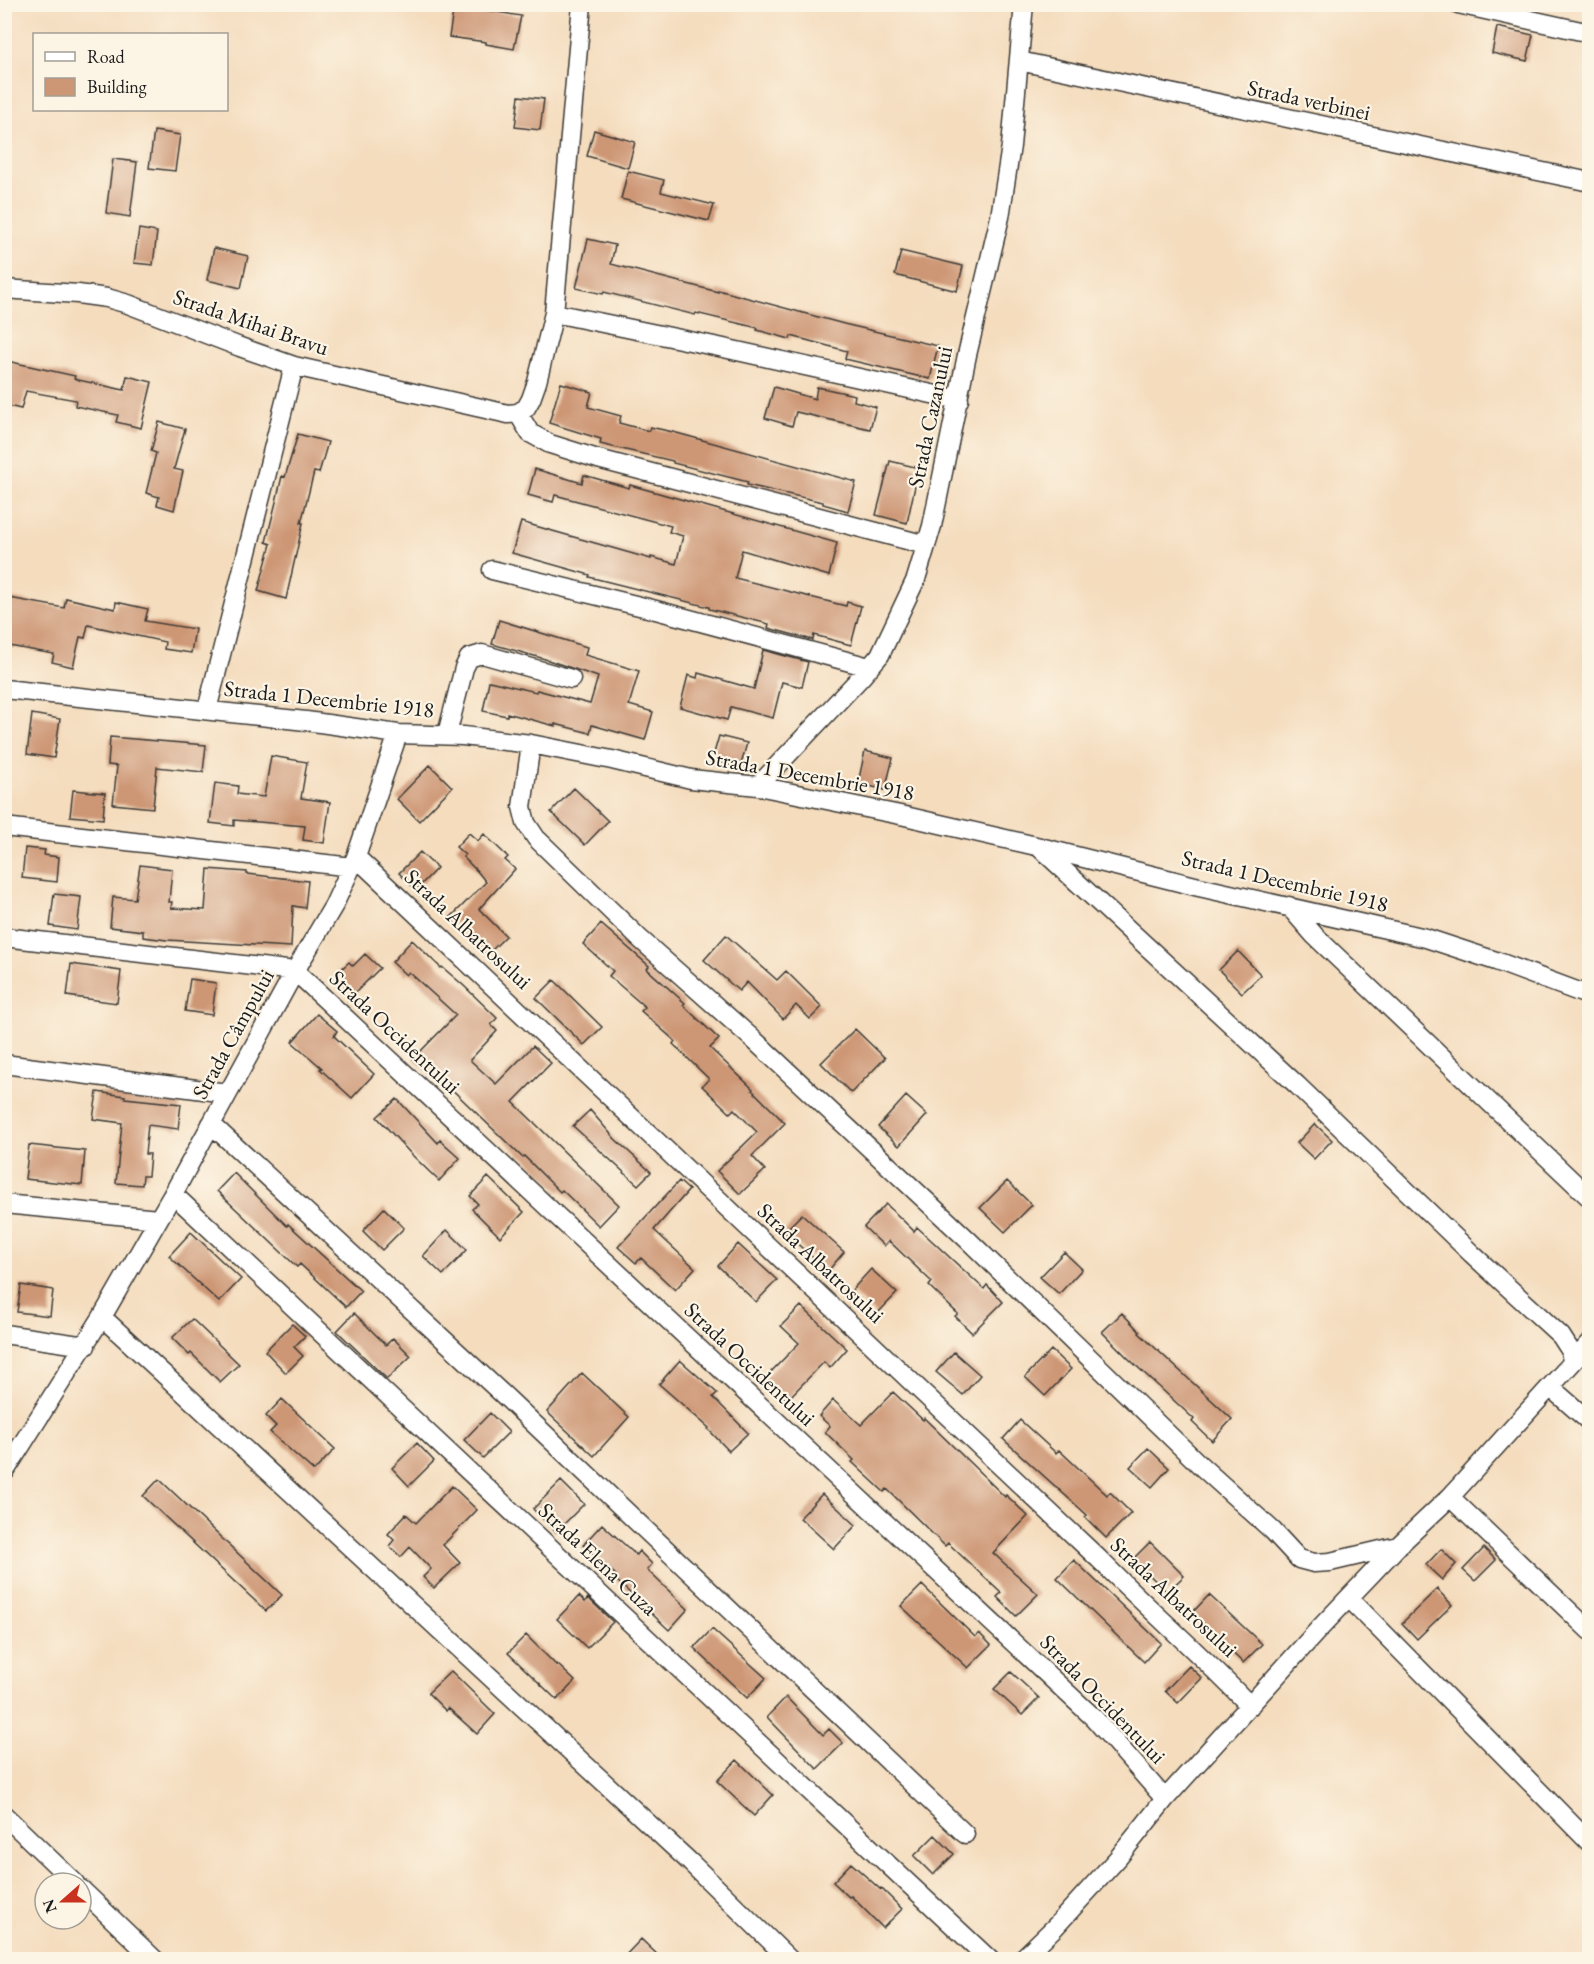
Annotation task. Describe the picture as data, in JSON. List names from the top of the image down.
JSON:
{
  "streets": {
    "street": [
      "Strada verbinei",
      "Strada Mihai Bravu",
      "Strada Cazanului",
      "Strada 1 Decembrie 1918",
      "Strada Albatrosului",
      "Strada Occidentului",
      "Strada Câmpului",
      "Strada Elena Cuza"
    ]
  },
  "crossings": [
    ["Strada verbinei", "Strada Cazanului"],
    ["Strada Cazanului", "Strada 1 Decembrie 1918"],
    ["Strada 1 Decembrie 1918", "Strada Câmpului"],
    ["Strada Albatrosului", "Strada Câmpului"],
    ["Strada Occidentului", "Strada Câmpului"],
    ["Strada Câmpului", "Strada Elena Cuza"]
  ],
  "legend": ["Road", "Building"],
  "north": "left"
}
